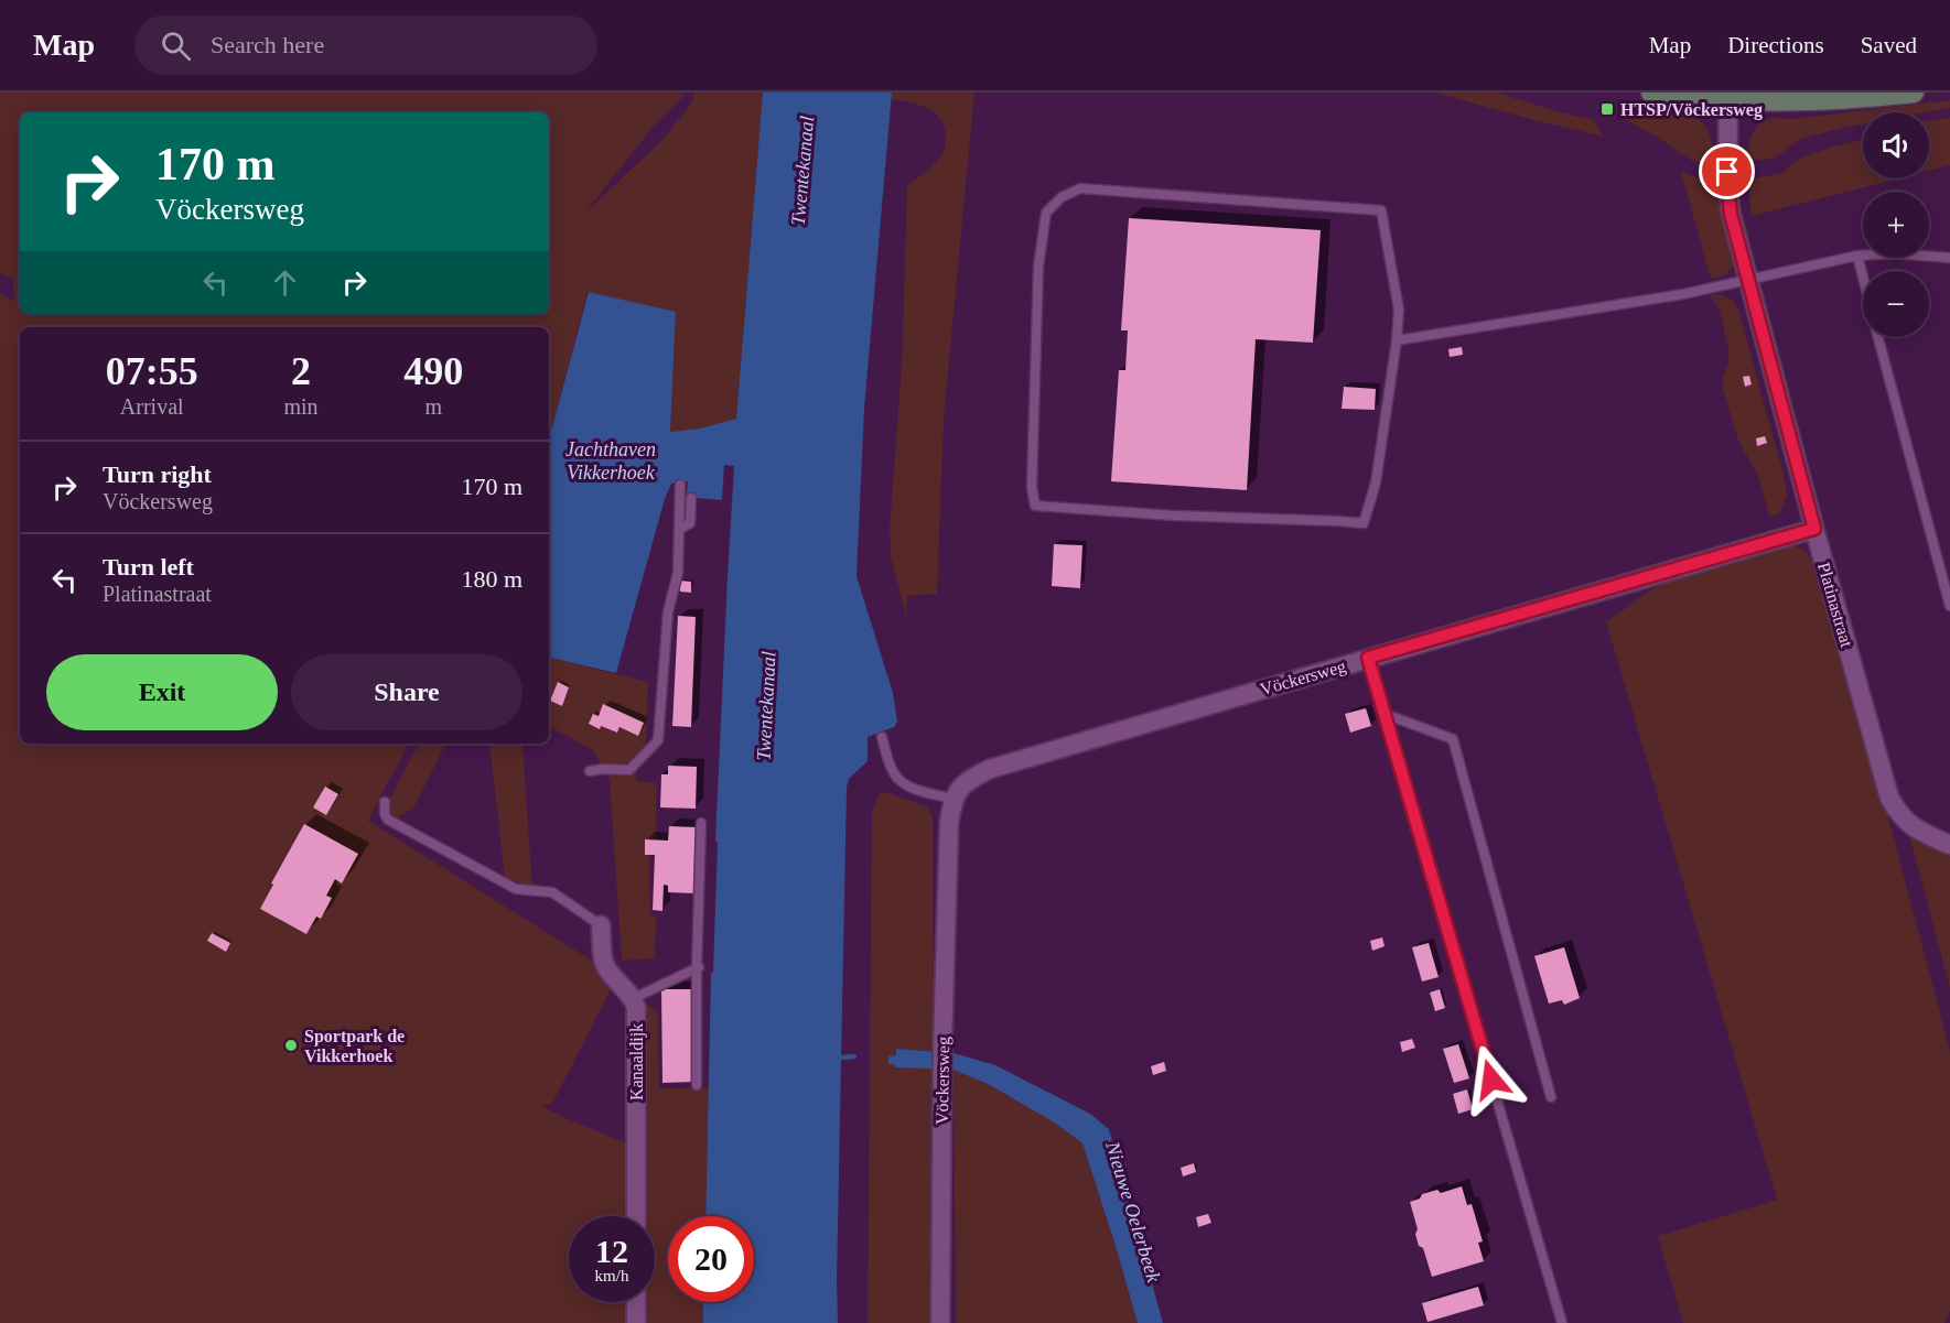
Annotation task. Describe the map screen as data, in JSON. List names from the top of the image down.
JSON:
{
  "streets": {
    "street": ["Platinastraat", "Vöckersweg", "Kanaaldijk"]
  },
  "crossings": [
    ["Platinastraat", "Vöckersweg"]
  ],
  "water": ["Twentekanaal", "Jachthaven Vikkerhoek", "Nieuwe Oelerbeek"],
  "places": {
    "transit": ["HTSP/Vöckersweg"],
    "other": ["Sportpark de Vikkerhoek"]
  },
  "page": {
    "header": "Map",
    "search": "Search here",
    "nav": ["Map", "Directions", "Saved"],
    "map_buttons": ["+", "−"],
    "turn": ["170 m", "Vöckersweg"],
    "eta": [
      "07:55",
      "Arrival",
      "2",
      "min",
      "490",
      "m"
    ],
    "list": [
      {
        "name": "Turn right",
        "note": "Vöckersweg",
        "value": "170 m"
      },
      {
        "name": "Turn left",
        "note": "Platinastraat",
        "value": "180 m"
      }
    ],
    "buttons": ["Exit", "Share"],
    "speed": "12 km/h",
    "limit": "20"
  }
}
